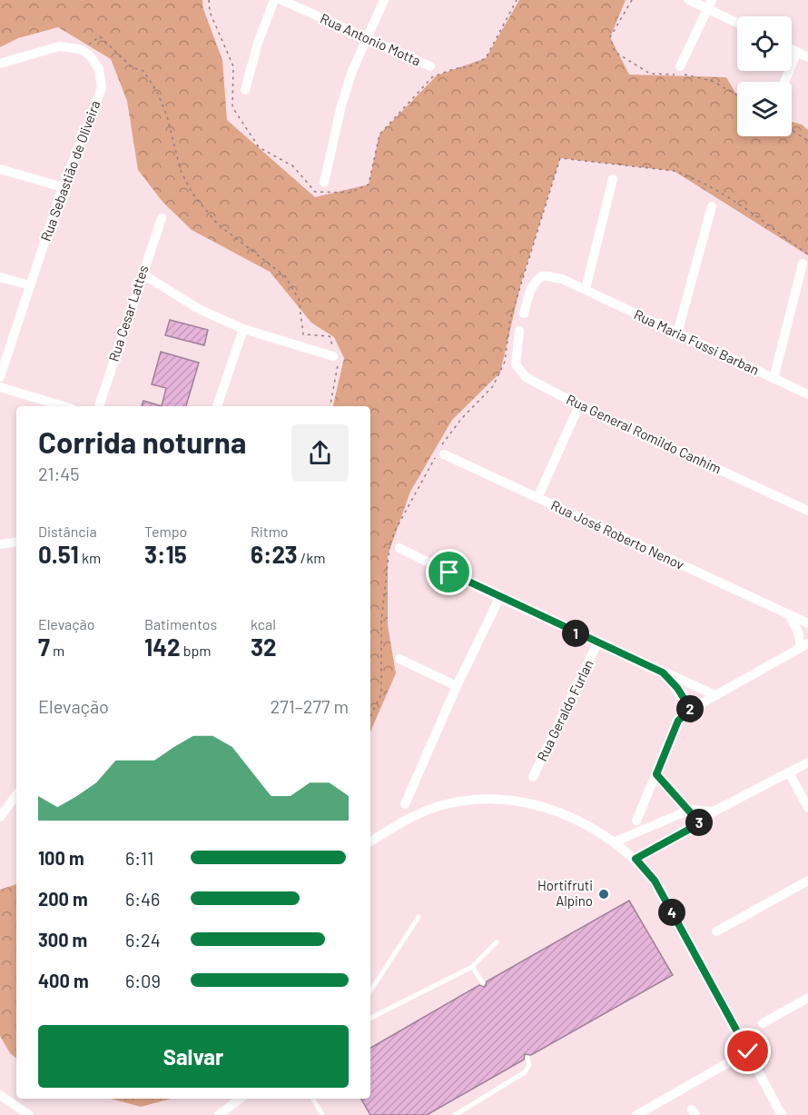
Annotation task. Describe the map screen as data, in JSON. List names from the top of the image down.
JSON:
{
  "streets": {
    "street": [
      "Rua Antonio Motta",
      "Rua Sebastião de Oliveira",
      "Rua Cesar Lattes",
      "Rua Maria Fussi Barban",
      "Rua General Romildo Canhim",
      "Rua José Roberto Nenov",
      "Rua Geraldo Furlan"
    ]
  },
  "places": ["Hortifruti Alpino"],
  "page": {
    "heading": ["Corrida noturna", "21:45"],
    "stats": [
      ["Distância", "0.51 km"],
      ["Tempo", "3:15"],
      ["Ritmo", "6:23 /km"],
      ["Elevação", "7 m"],
      ["Batimentos", "142 bpm"],
      ["kcal", "32"]
    ],
    "pins": [
      "1",
      "2",
      "3",
      "4"
    ],
    "chart": ["Elevação", "271–277 m"],
    "list": [
      {
        "name": "100 m",
        "note": "6:11"
      },
      {
        "name": "200 m",
        "note": "6:46"
      },
      {
        "name": "300 m",
        "note": "6:24"
      },
      {
        "name": "400 m",
        "note": "6:09"
      }
    ],
    "buttons": "Salvar"
  }
}
